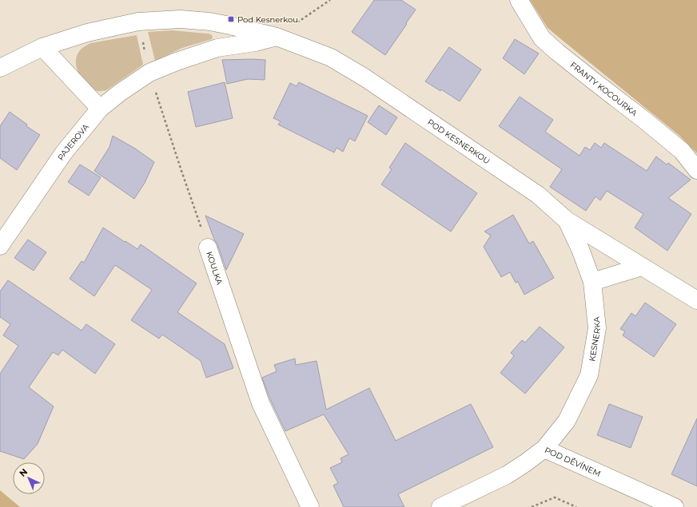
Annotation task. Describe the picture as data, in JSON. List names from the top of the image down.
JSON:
{
  "streets": {
    "street": [
      "FRANTY KOCOURKA",
      "POD KESNERKOU",
      "PAJEROVA",
      "KOULKA",
      "KESNERKA",
      "POD DĚVÍNEM"
    ]
  },
  "crossings": [
    ["POD KESNERKOU", "KOULKA"],
    ["POD KESNERKOU", "KESNERKA"],
    ["KESNERKA", "POD DĚVÍNEM"]
  ],
  "places": {
    "transit": ["Pod Kesnerkou"]
  },
  "north": "top left"
}
